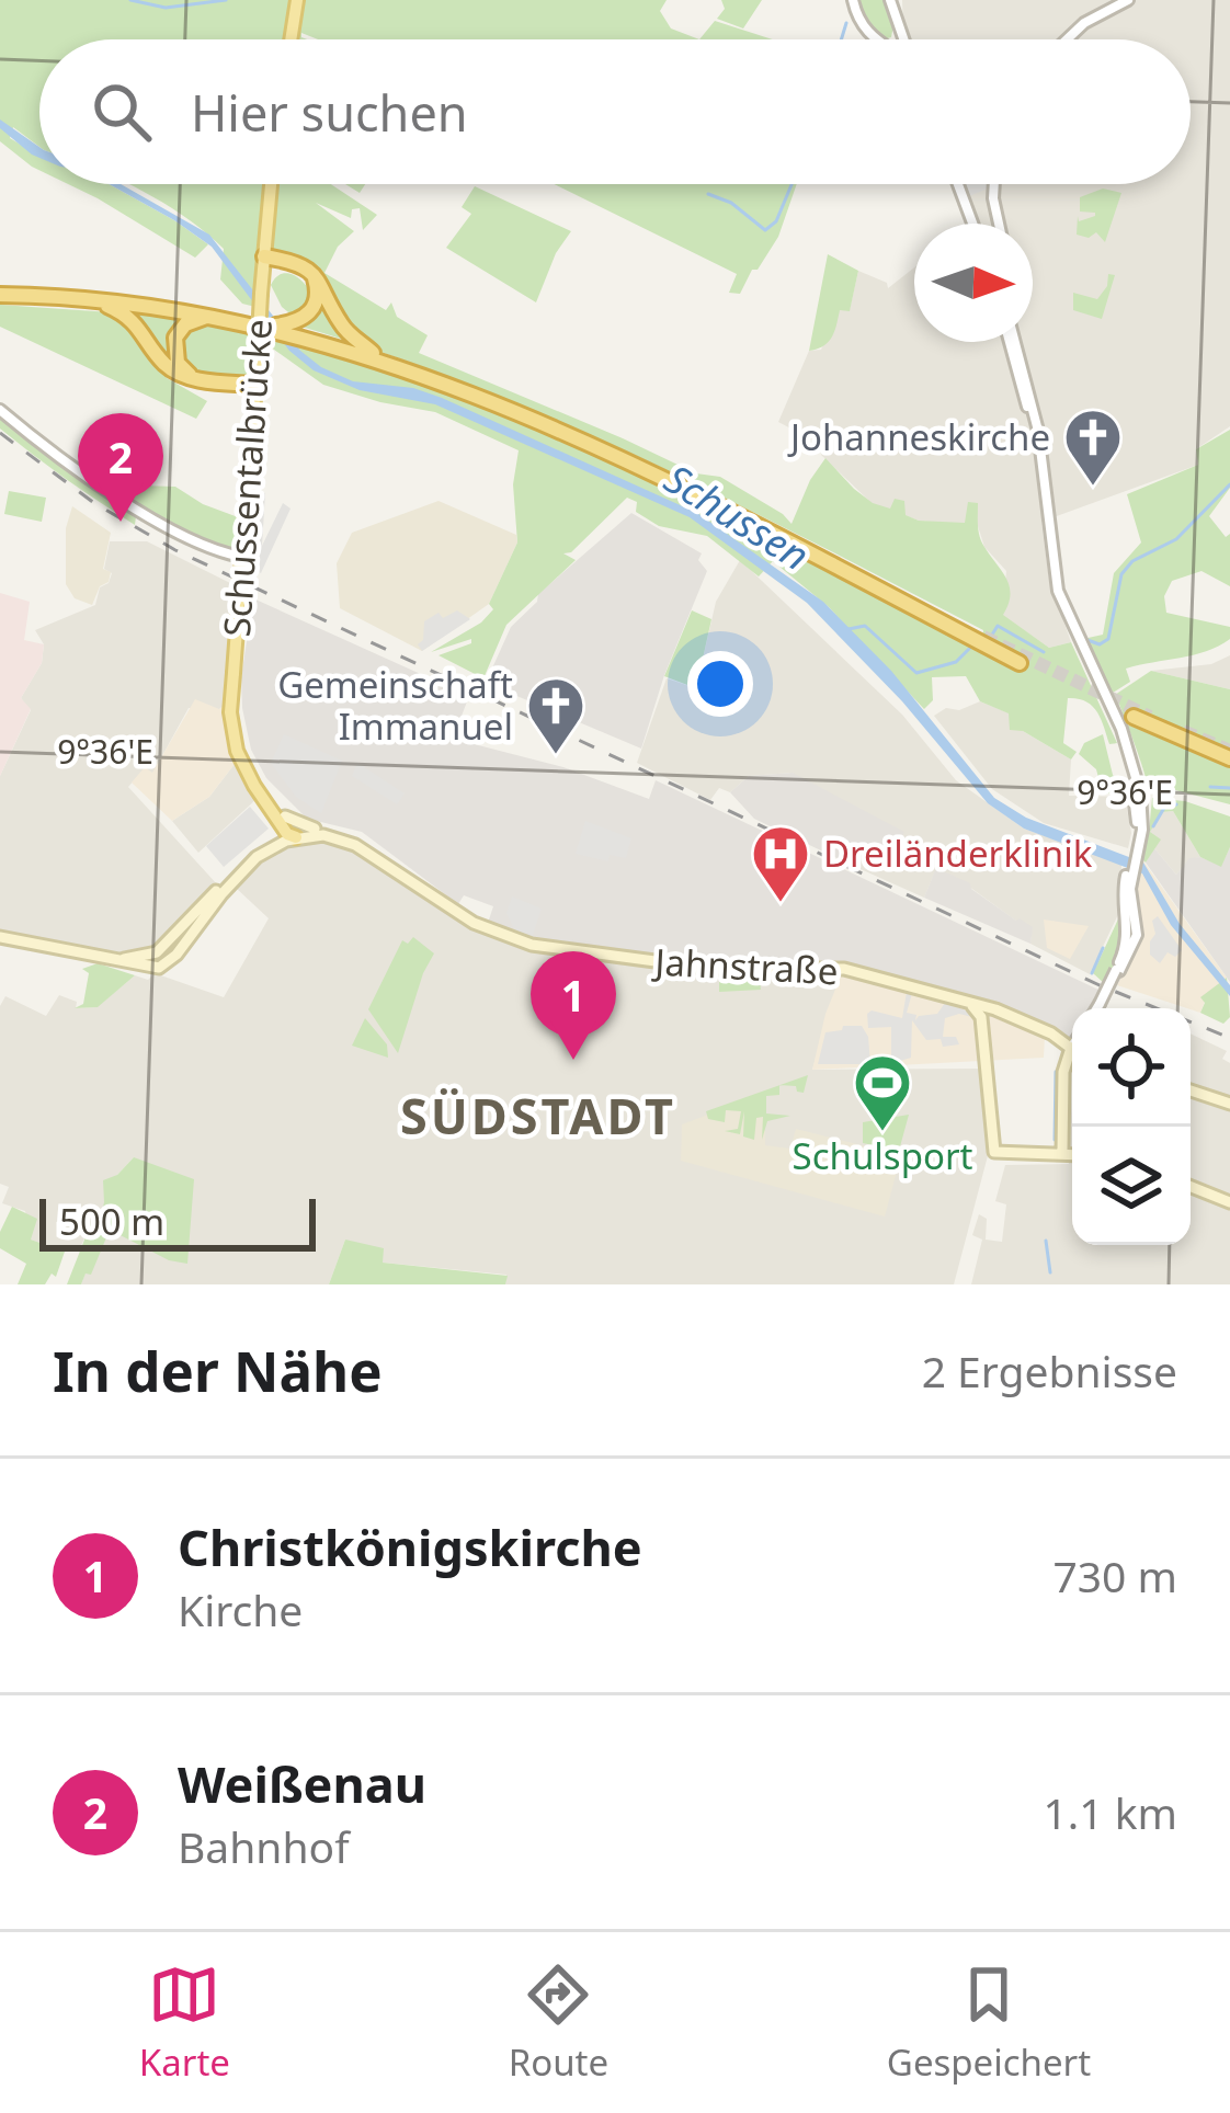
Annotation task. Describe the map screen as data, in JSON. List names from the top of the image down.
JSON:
{
  "streets": {
    "main road": ["Schussentalbrücke", "Jahnstraße"]
  },
  "crossings": [
    ["Schussentalbrücke", "Jahnstraße"]
  ],
  "districts": ["SÜDSTADT"],
  "water": ["Schussen"],
  "places": {
    "church": ["Johanneskirche", "Gemeinschaft Immanuel"],
    "hospital": ["Dreiländerklinik"],
    "sports": ["Schulsport"]
  },
  "scale_bar": "500 m",
  "north": "right",
  "page": {
    "search": "Hier suchen",
    "pins": ["2", "1"],
    "scale": "500 m",
    "heading": ["In der Nähe", "2 Ergebnisse"],
    "list": [
      {
        "mark": "1",
        "name": "Christkönigskirche",
        "note": "Kirche",
        "value": "730 m"
      },
      {
        "mark": "2",
        "name": "Weißenau",
        "note": "Bahnhof",
        "value": "1.1 km"
      }
    ],
    "nav": ["Karte", "Route", "Gespeichert"]
  },
  "coordinates": ["9°36'E"]
}
